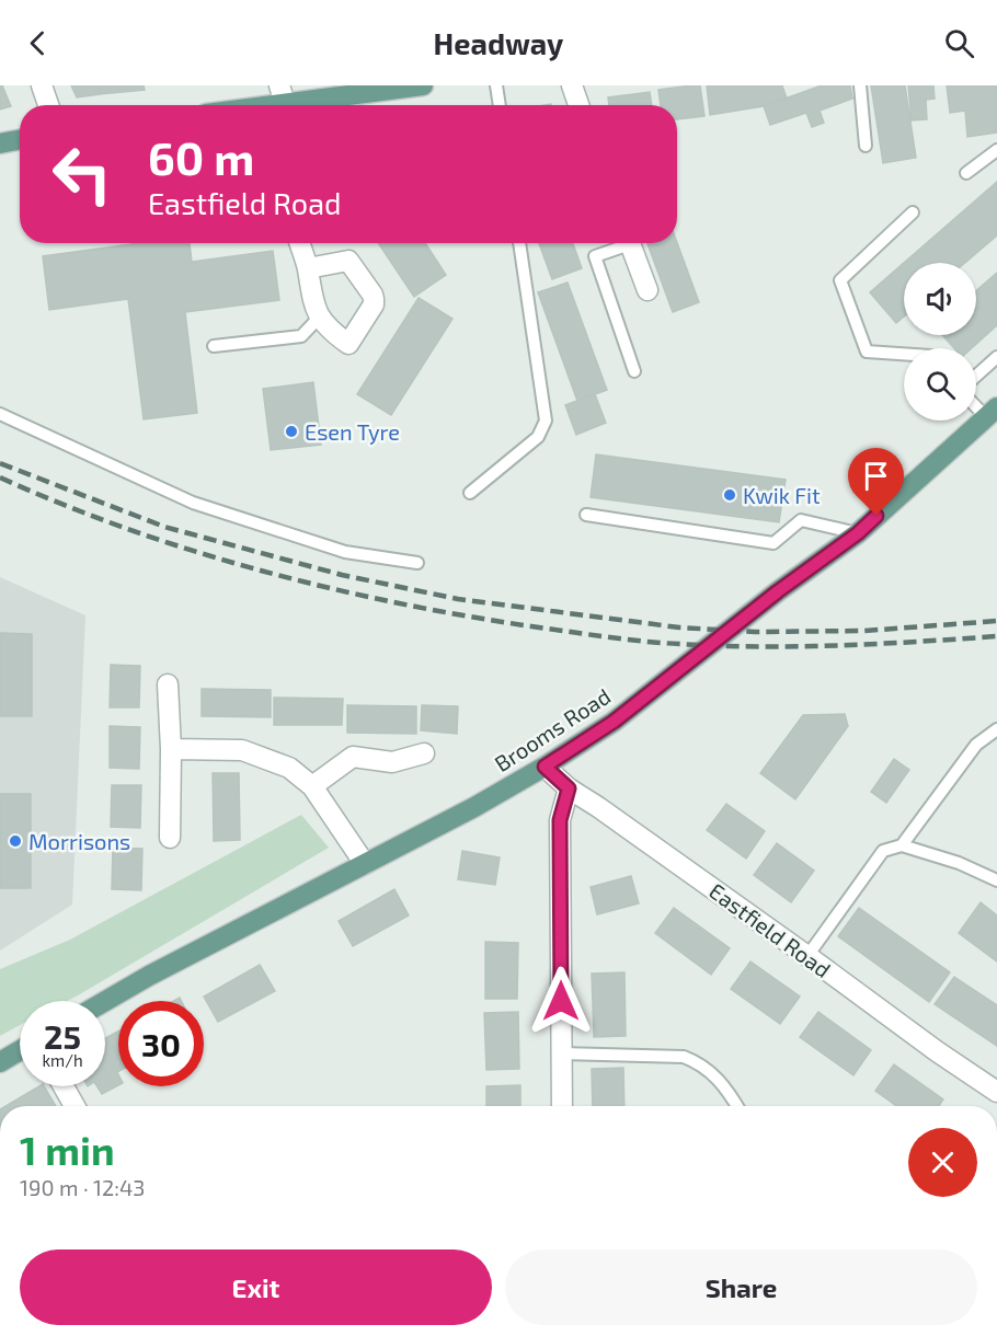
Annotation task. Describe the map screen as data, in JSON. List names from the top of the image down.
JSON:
{
  "streets": {
    "main road": ["Brooms Road"],
    "street": ["Eastfield Road"]
  },
  "crossings": [
    ["Brooms Road", "Eastfield Road"]
  ],
  "places": ["Esen Tyre", "Kwik Fit", "Morrisons"],
  "page": {
    "header": "Headway",
    "turn": ["60 m", "Eastfield Road"],
    "speed": "25 km/h",
    "limit": "30",
    "heading": ["1 min", "190 m · 12:43"],
    "buttons": ["Exit", "Share"]
  }
}
